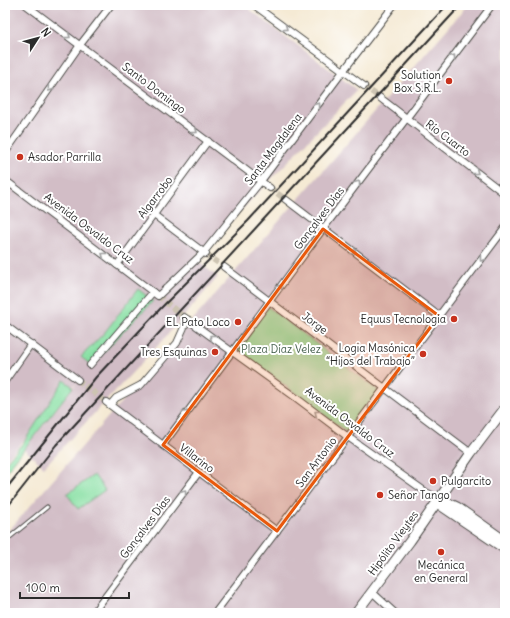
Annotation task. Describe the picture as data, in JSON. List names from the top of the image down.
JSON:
{
  "streets": {
    "main road": ["Avenida Osvaldo Cruz", "Hipólito Vieytes"],
    "street": [
      "Santo Domingo",
      "Río Cuarto",
      "Santa Magdalena",
      "Algarrobo",
      "Gonçalves Días",
      "Jorge",
      "Villarino",
      "San Antonio"
    ]
  },
  "crossings": [
    ["Santo Domingo", "Santa Magdalena"],
    ["Santo Domingo", "Algarrobo"],
    ["Río Cuarto", "Gonçalves Días"],
    ["Santa Magdalena", "Avenida Osvaldo Cruz"],
    ["Algarrobo", "Avenida Osvaldo Cruz"],
    ["Gonçalves Días", "Avenida Osvaldo Cruz"],
    ["Gonçalves Días", "Jorge"],
    ["Gonçalves Días", "Villarino"],
    ["Avenida Osvaldo Cruz", "Villarino"],
    ["Avenida Osvaldo Cruz", "San Antonio"],
    ["Avenida Osvaldo Cruz", "Hipólito Vieytes"],
    ["Jorge", "San Antonio"],
    ["Jorge", "Hipólito Vieytes"],
    ["Villarino", "San Antonio"]
  ],
  "one_way": [
    "Santo Domingo",
    "Río Cuarto",
    "Gonçalves Días",
    "Avenida Osvaldo Cruz",
    "San Antonio"
  ],
  "parks": ["Plaza Díaz Velez"],
  "places": [
    "Solution Box S.R.L.",
    "Asador Parrilla",
    "Equus Tecnología",
    "EL Pato Loco",
    "Tres Esquinas",
    "Logia Masónica “Hijos del Trabajo”",
    "Pulgarcito",
    "Señor Tango",
    "Mecánica en General"
  ],
  "scale_bar": "100 m",
  "north": "top right"
}
